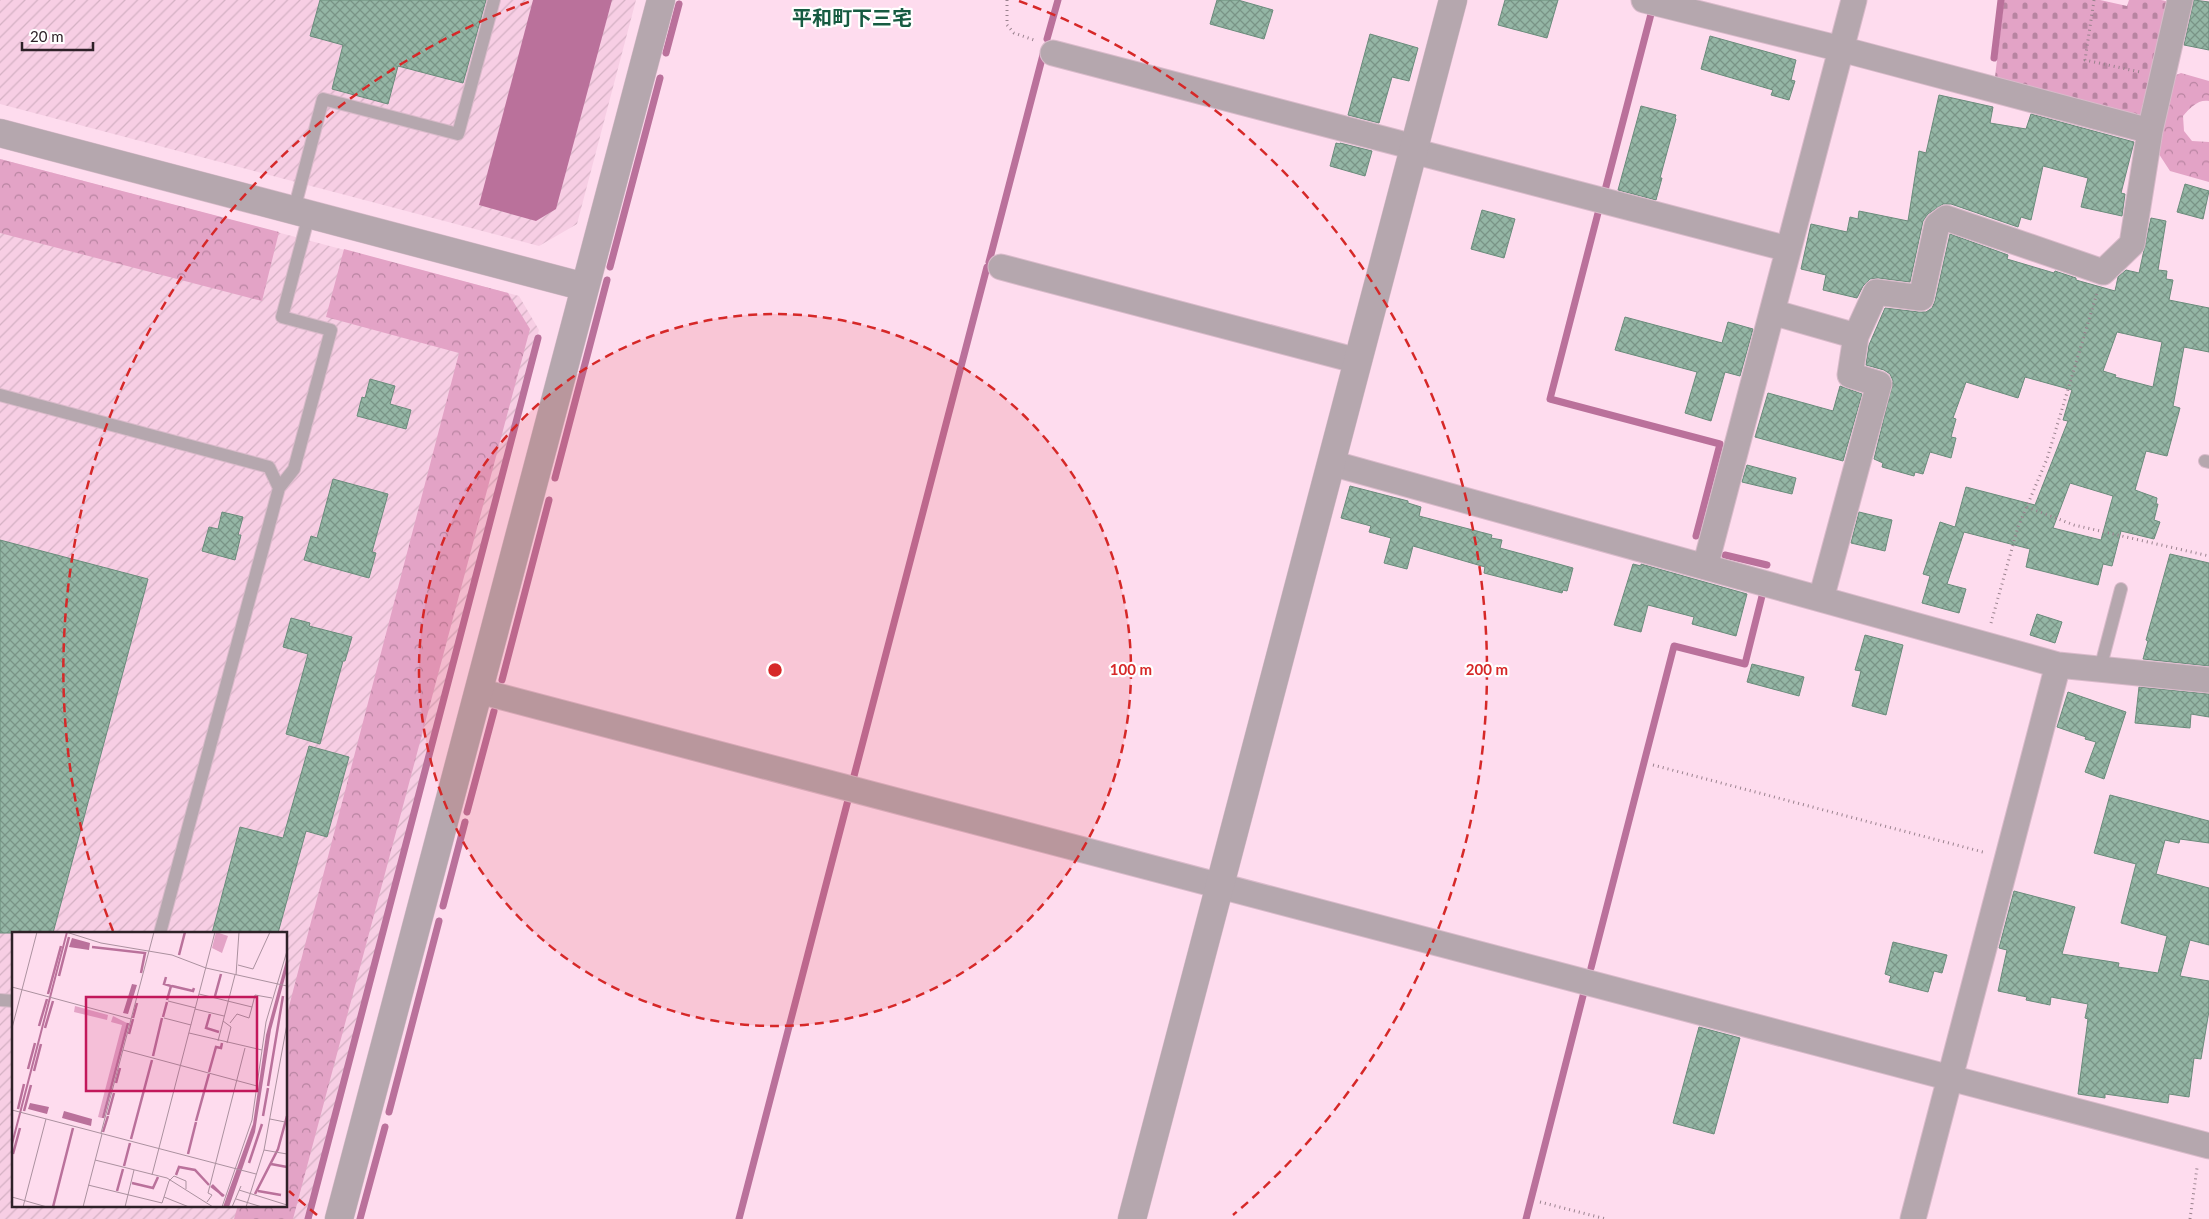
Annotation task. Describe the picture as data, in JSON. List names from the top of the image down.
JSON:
{
  "districts": ["平和町下三宅"],
  "scale_bar": "20 m",
  "rings": ["100 m", "200 m"]
}
